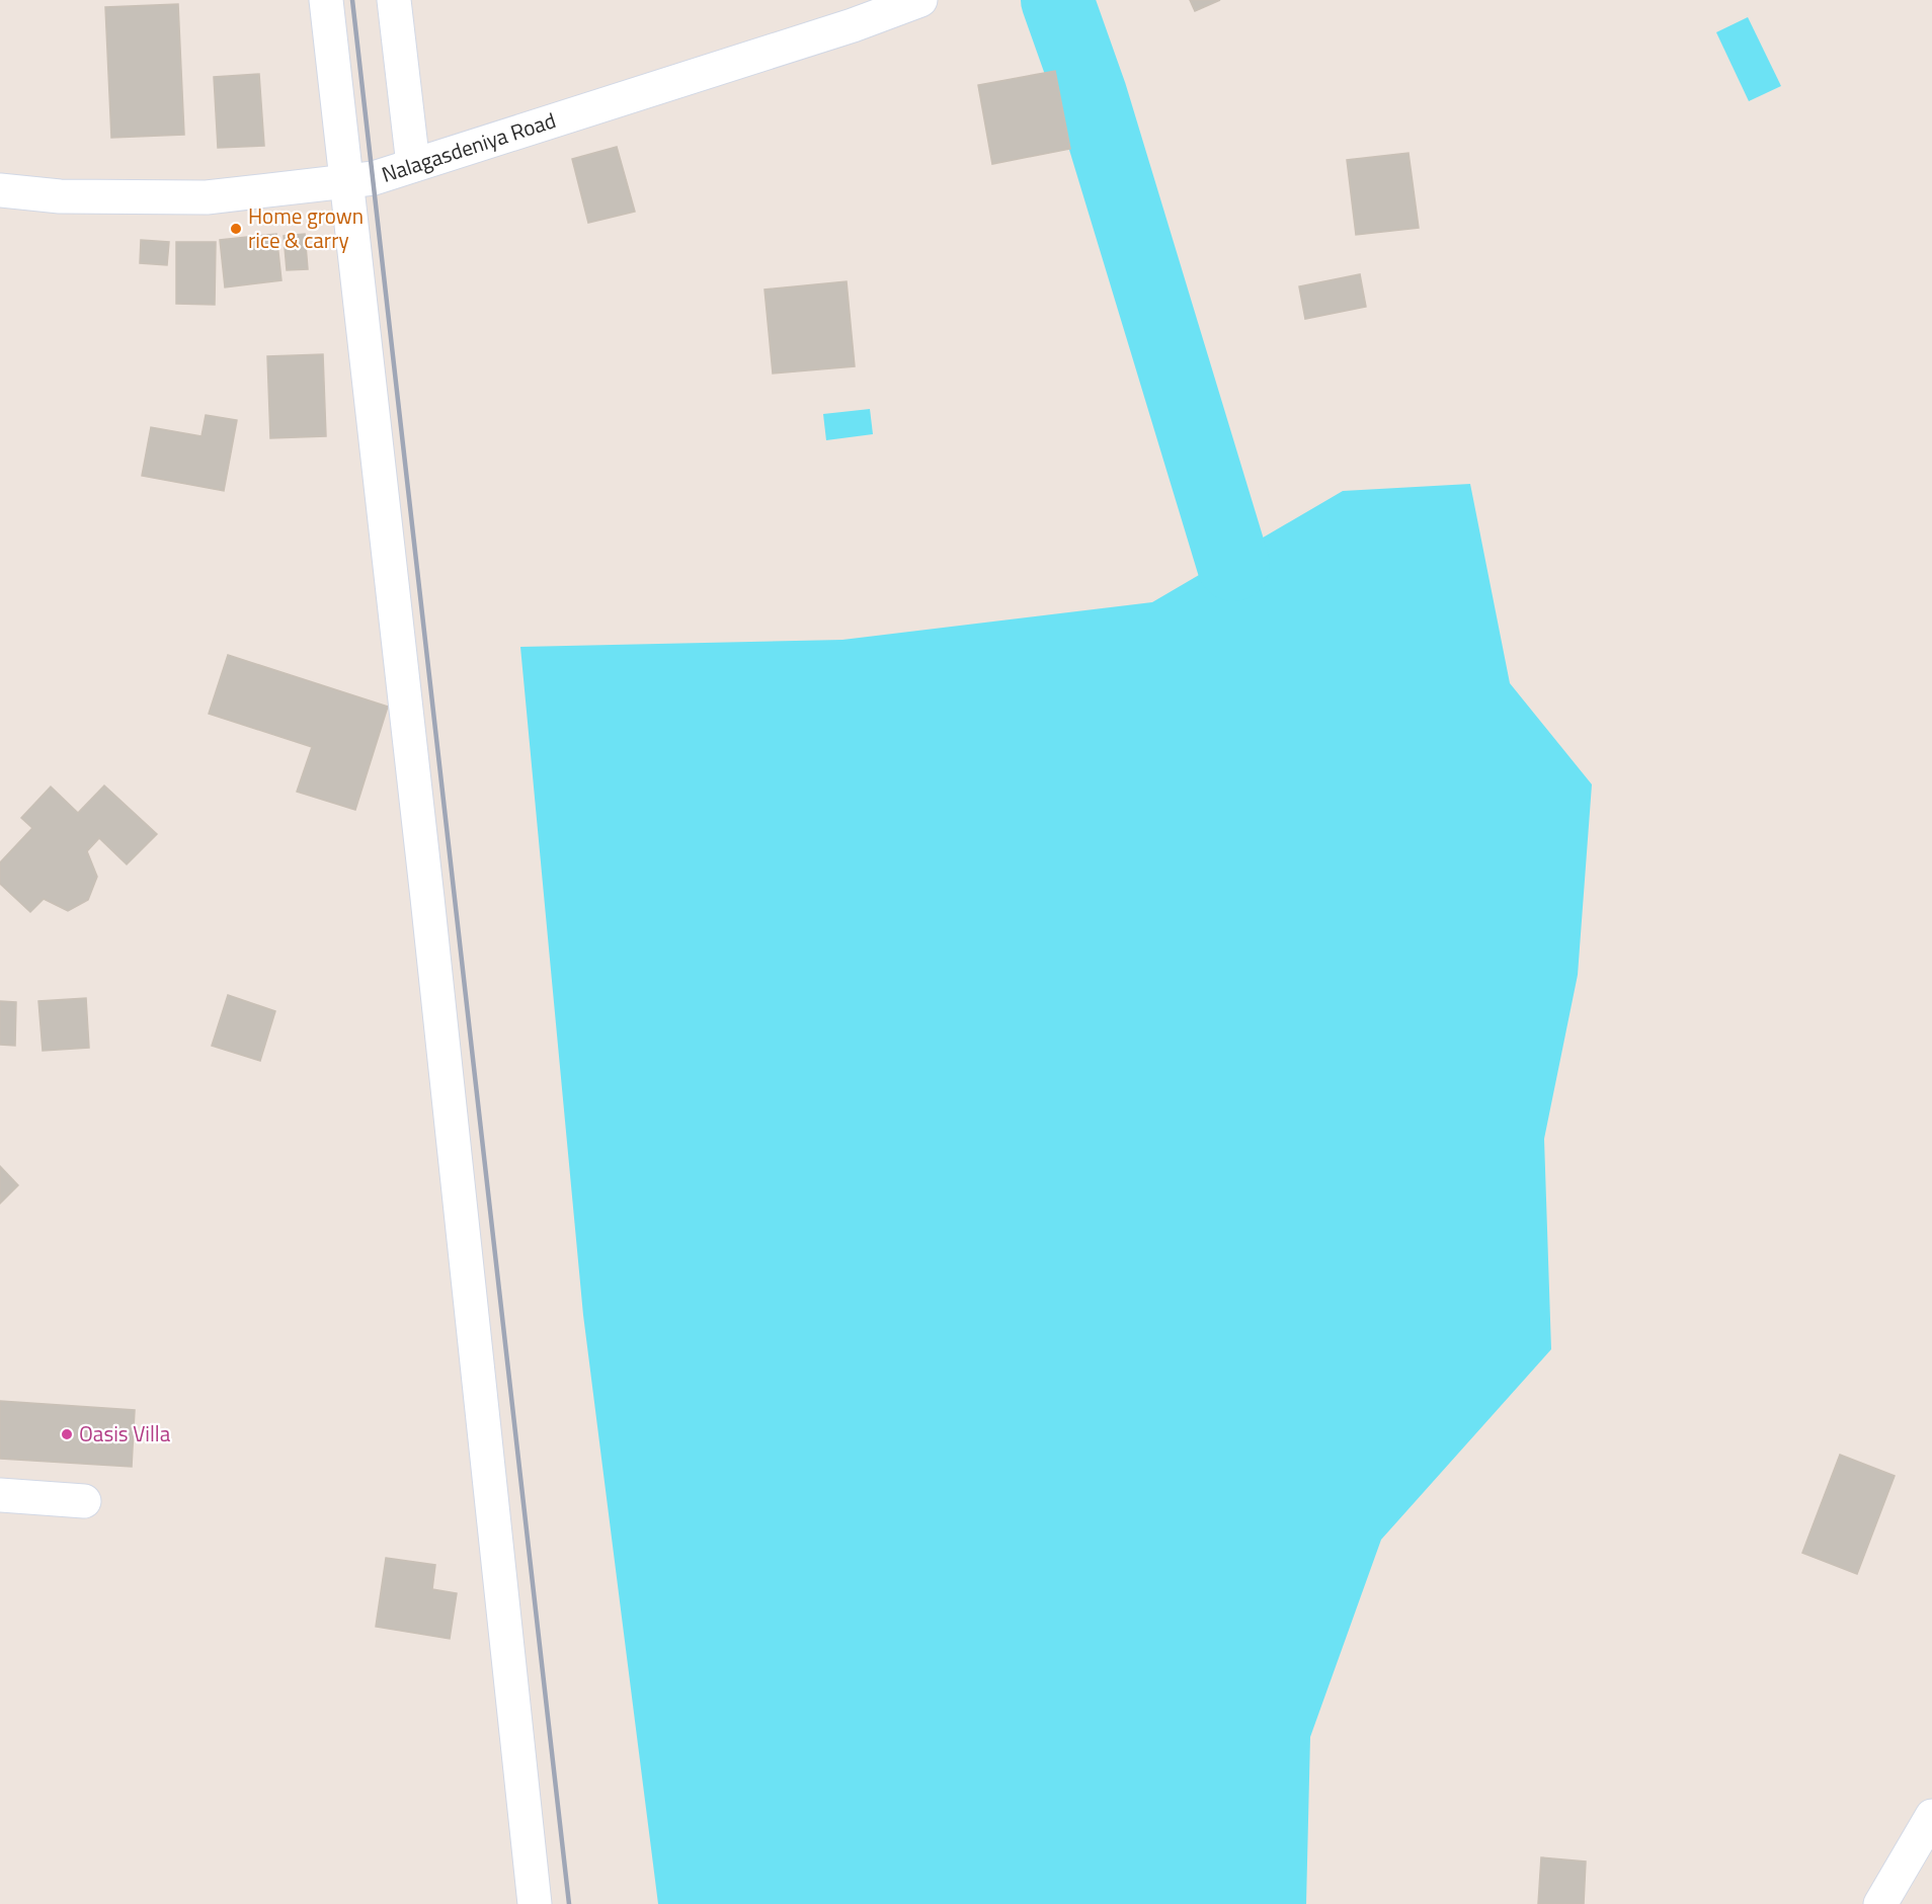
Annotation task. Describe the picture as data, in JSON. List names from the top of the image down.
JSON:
{
  "streets": {
    "street": ["Nalagasdeniya Road"]
  },
  "places": ["Home grown rice & carry", "Oasis Villa"]
}
